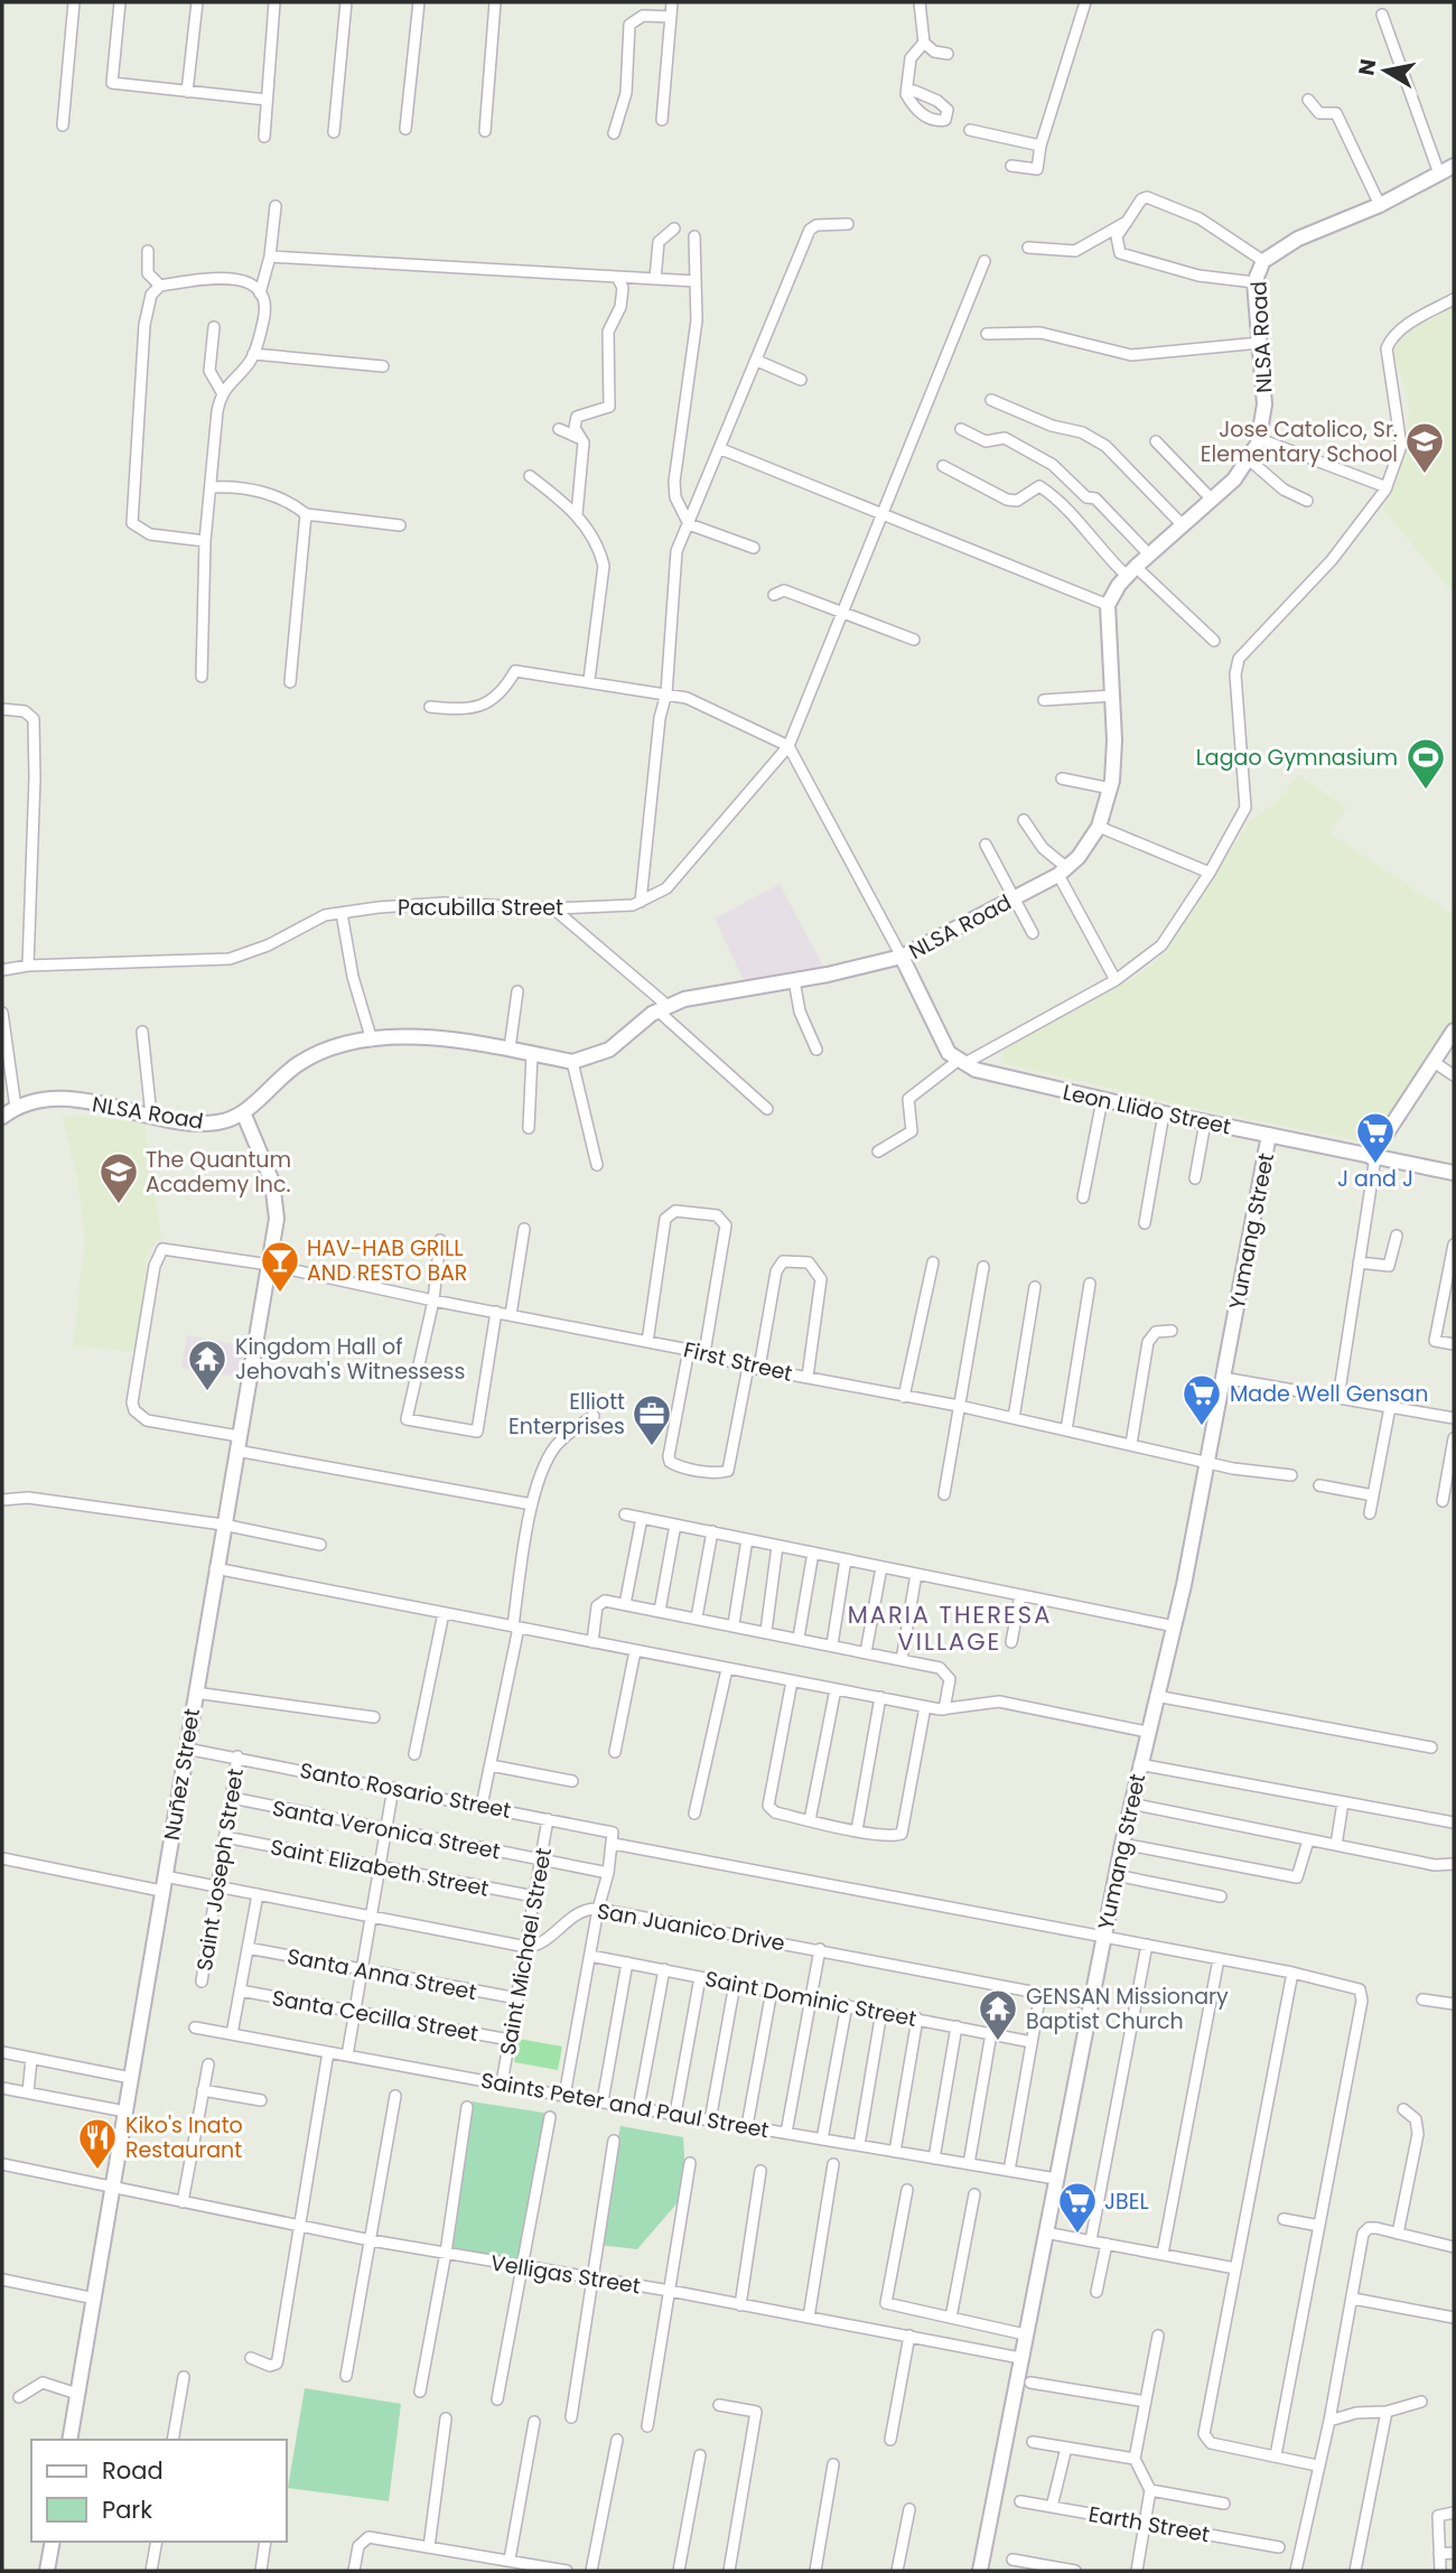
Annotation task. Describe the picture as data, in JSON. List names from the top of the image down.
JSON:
{
  "streets": {
    "main road": [
      "NLSA Road",
      "Leon Llido Street",
      "Yumang Street",
      "Nuñez Street"
    ],
    "street": [
      "Pacubilla Street",
      "First Street",
      "Santo Rosario Street",
      "Santa Veronica Street",
      "Saint Elizabeth Street",
      "Saint Joseph Street",
      "San Juanico Drive",
      "Saint Michael Street",
      "Santa Anna Street",
      "Saint Dominic Street",
      "Santa Cecilla Street",
      "Saints Peter and Paul Street",
      "Velligas Street",
      "Earth Street"
    ]
  },
  "crossings": [
    ["NLSA Road", "Nuñez Street"],
    ["Leon Llido Street", "Yumang Street"],
    ["Yumang Street", "First Street"],
    ["Yumang Street", "San Juanico Drive"],
    ["Yumang Street", "Saints Peter and Paul Street"],
    ["Yumang Street", "Velligas Street"],
    ["First Street", "Nuñez Street"],
    ["Nuñez Street", "Santo Rosario Street"],
    ["Nuñez Street", "Velligas Street"],
    ["Santo Rosario Street", "Saint Joseph Street"],
    ["Santo Rosario Street", "Saint Michael Street"],
    ["Santa Veronica Street", "Saint Joseph Street"],
    ["Santa Veronica Street", "Saint Michael Street"],
    ["Saint Elizabeth Street", "Saint Joseph Street"],
    ["Saint Elizabeth Street", "Saint Michael Street"],
    ["San Juanico Drive", "Saint Michael Street"],
    ["Saint Michael Street", "Santa Anna Street"],
    ["Saint Michael Street", "Santa Cecilla Street"],
    ["Saint Michael Street", "Saints Peter and Paul Street"]
  ],
  "districts": ["MARIA THERESA VILLAGE"],
  "places": {
    "school or university": ["Jose Catolico, Sr. Elementary School", "The Quantum Academy Inc."],
    "sports": ["Lagao Gymnasium"],
    "supermarket": ["J and J", "Made Well Gensan", "JBEL"],
    "bar": ["HAV-HAB GRILL AND RESTO BAR"],
    "temple": ["Kingdom Hall of Jehovah's Witnessess", "GENSAN Missionary Baptist Church"],
    "office": ["Elliott Enterprises"],
    "restaurant": ["Kiko's Inato Restaurant"]
  },
  "legend": ["Road", "Park"],
  "north": "left"
}
